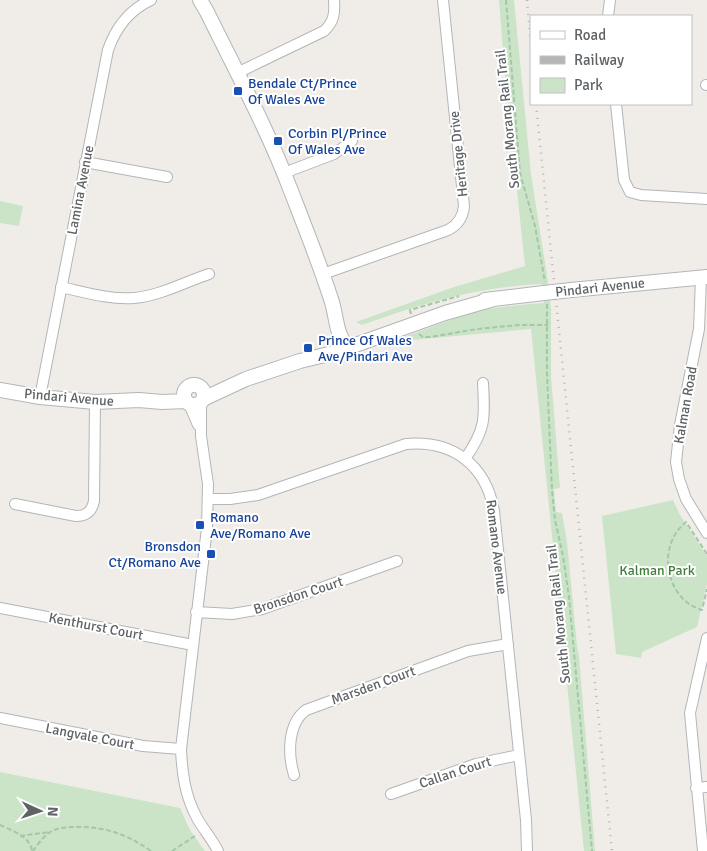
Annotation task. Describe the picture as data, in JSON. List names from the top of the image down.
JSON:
{
  "streets": {
    "street": [
      "Heritage Drive",
      "Lamina Avenue",
      "Pindari Avenue",
      "Kalman Road",
      "Romano Avenue",
      "Bronsdon Court",
      "Kenthurst Court",
      "Marsden Court",
      "Langvale Court",
      "Callan Court"
    ],
    "path": ["South Morang Rail Trail"]
  },
  "crossings": [
    ["Lamina Avenue", "Pindari Avenue"],
    ["Pindari Avenue", "Kalman Road"],
    ["Romano Avenue", "Marsden Court"],
    ["Romano Avenue", "Callan Court"]
  ],
  "parks": ["Kalman Park"],
  "places": {
    "transit": [
      "Bendale Ct/Prince Of Wales Ave",
      "Corbin Pl/Prince Of Wales Ave",
      "Prince Of Wales Ave/Pindari Ave",
      "Romano Ave/Romano Ave",
      "Bronsdon Ct/Romano Ave"
    ]
  },
  "legend": ["Road", "Railway", "Park"],
  "north": "right"
}
